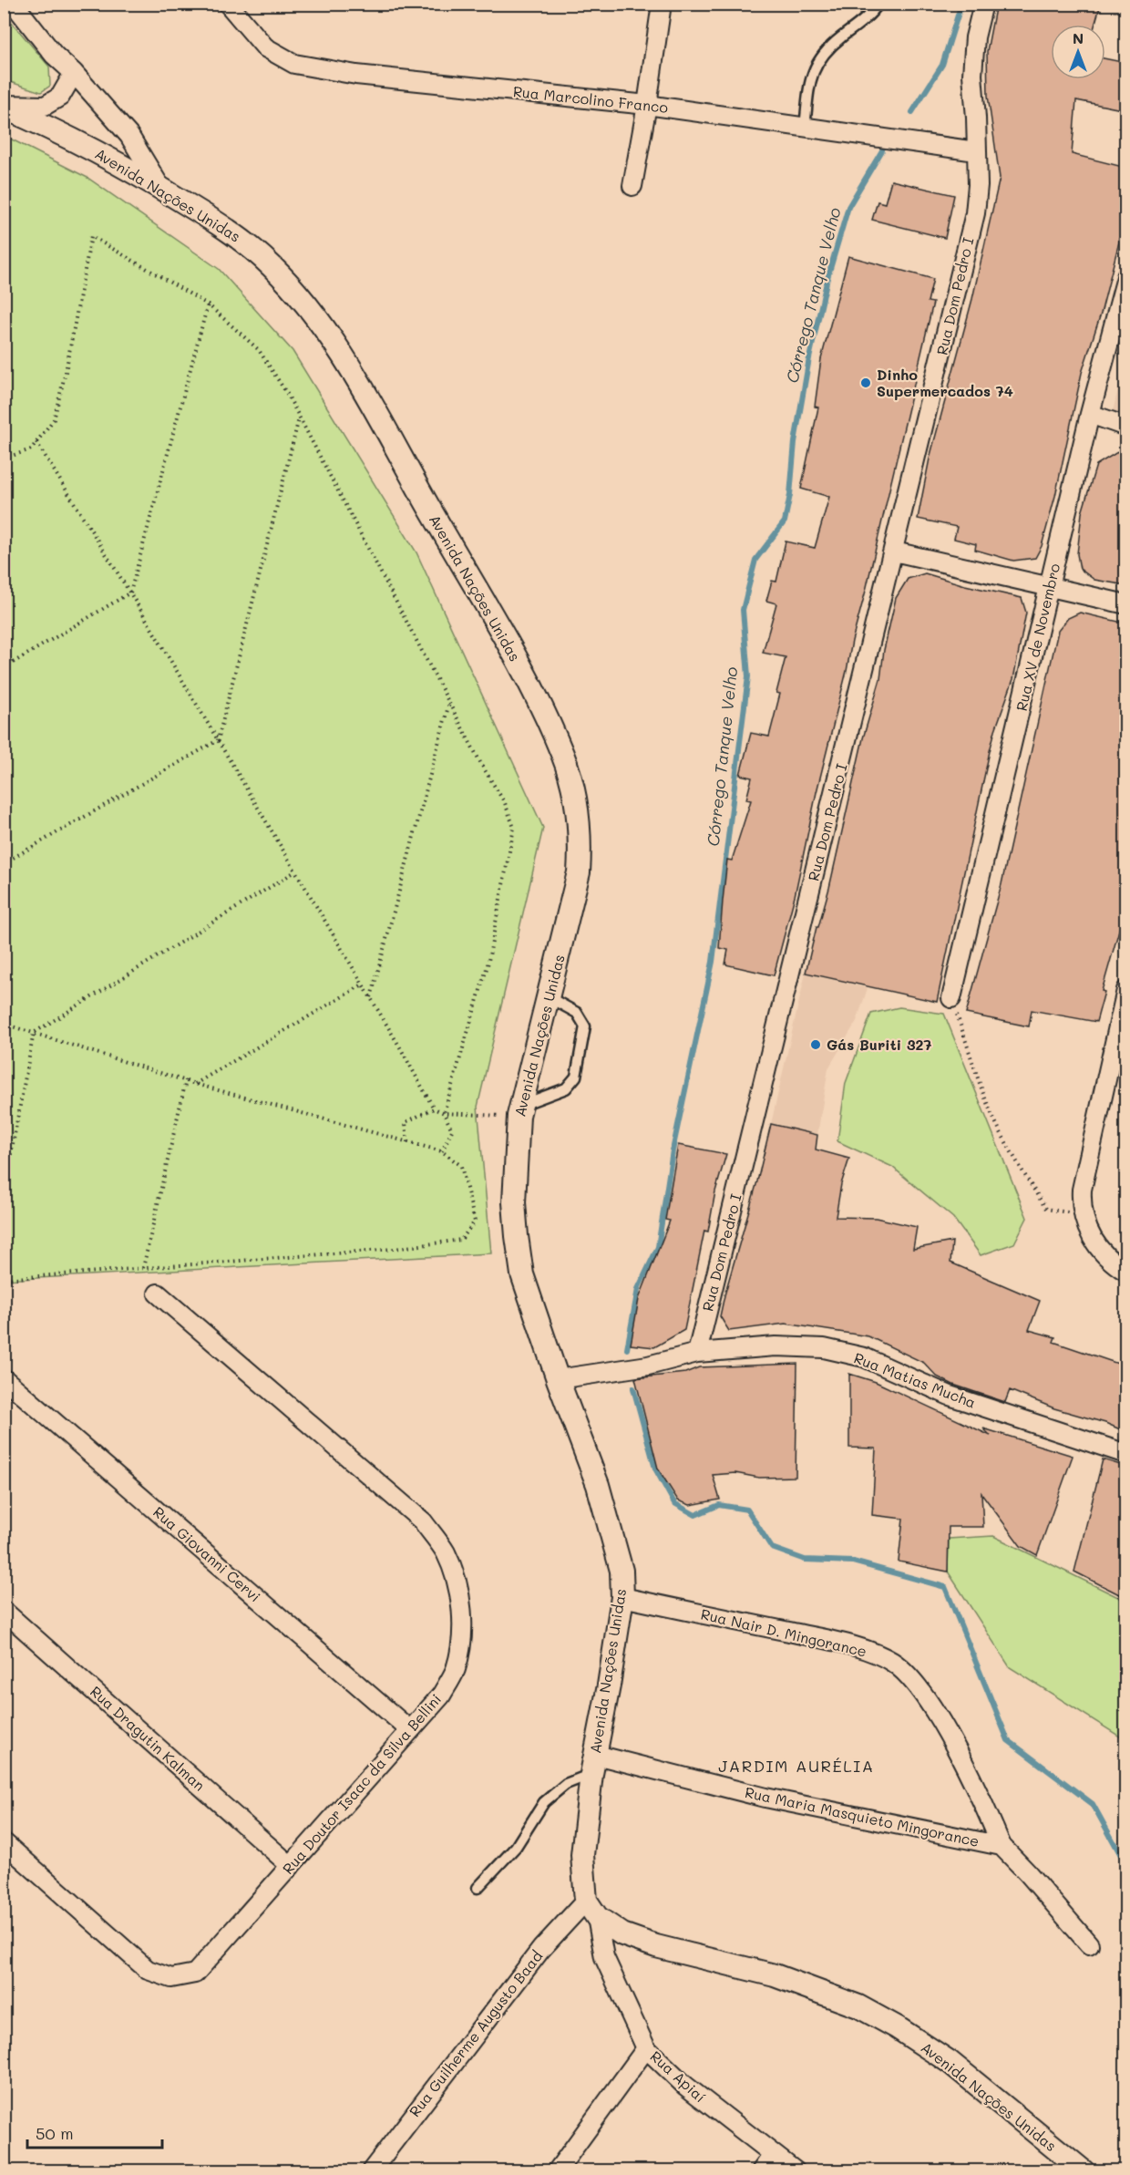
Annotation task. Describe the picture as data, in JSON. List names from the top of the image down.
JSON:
{
  "streets": {
    "street": [
      "Rua Marcolino Franco",
      "Avenida Nações Unidas",
      "Rua Dom Pedro I",
      "Rua XV de Novembro",
      "Rua Matias Mucha",
      "Rua Giovanni Cervi",
      "Rua Nair D. Mingorance",
      "Rua Dragutin Kalman",
      "Rua Doutor Isaac da Silva Bellini",
      "Rua Maria Masquieto Mingorance",
      "Rua Guilherme Augusto Baad",
      "Rua Apiaí"
    ]
  },
  "crossings": [
    ["Rua Marcolino Franco", "Rua Dom Pedro I"],
    ["Avenida Nações Unidas", "Rua Nair D. Mingorance"],
    ["Avenida Nações Unidas", "Rua Maria Masquieto Mingorance"],
    ["Avenida Nações Unidas", "Rua Guilherme Augusto Baad"],
    ["Avenida Nações Unidas", "Rua Apiaí"],
    ["Rua Dom Pedro I", "Rua Matias Mucha"],
    ["Rua Giovanni Cervi", "Rua Doutor Isaac da Silva Bellini"],
    ["Rua Nair D. Mingorance", "Rua Maria Masquieto Mingorance"],
    ["Rua Dragutin Kalman", "Rua Doutor Isaac da Silva Bellini"],
    ["Rua Guilherme Augusto Baad", "Rua Apiaí"]
  ],
  "districts": ["JARDIM AURÉLIA"],
  "water": ["Córrego Tanque Velho"],
  "places": ["Dinho Supermercados 74", "Gás Buriti 327"],
  "scale_bar": "50 m",
  "north": "top"
}
